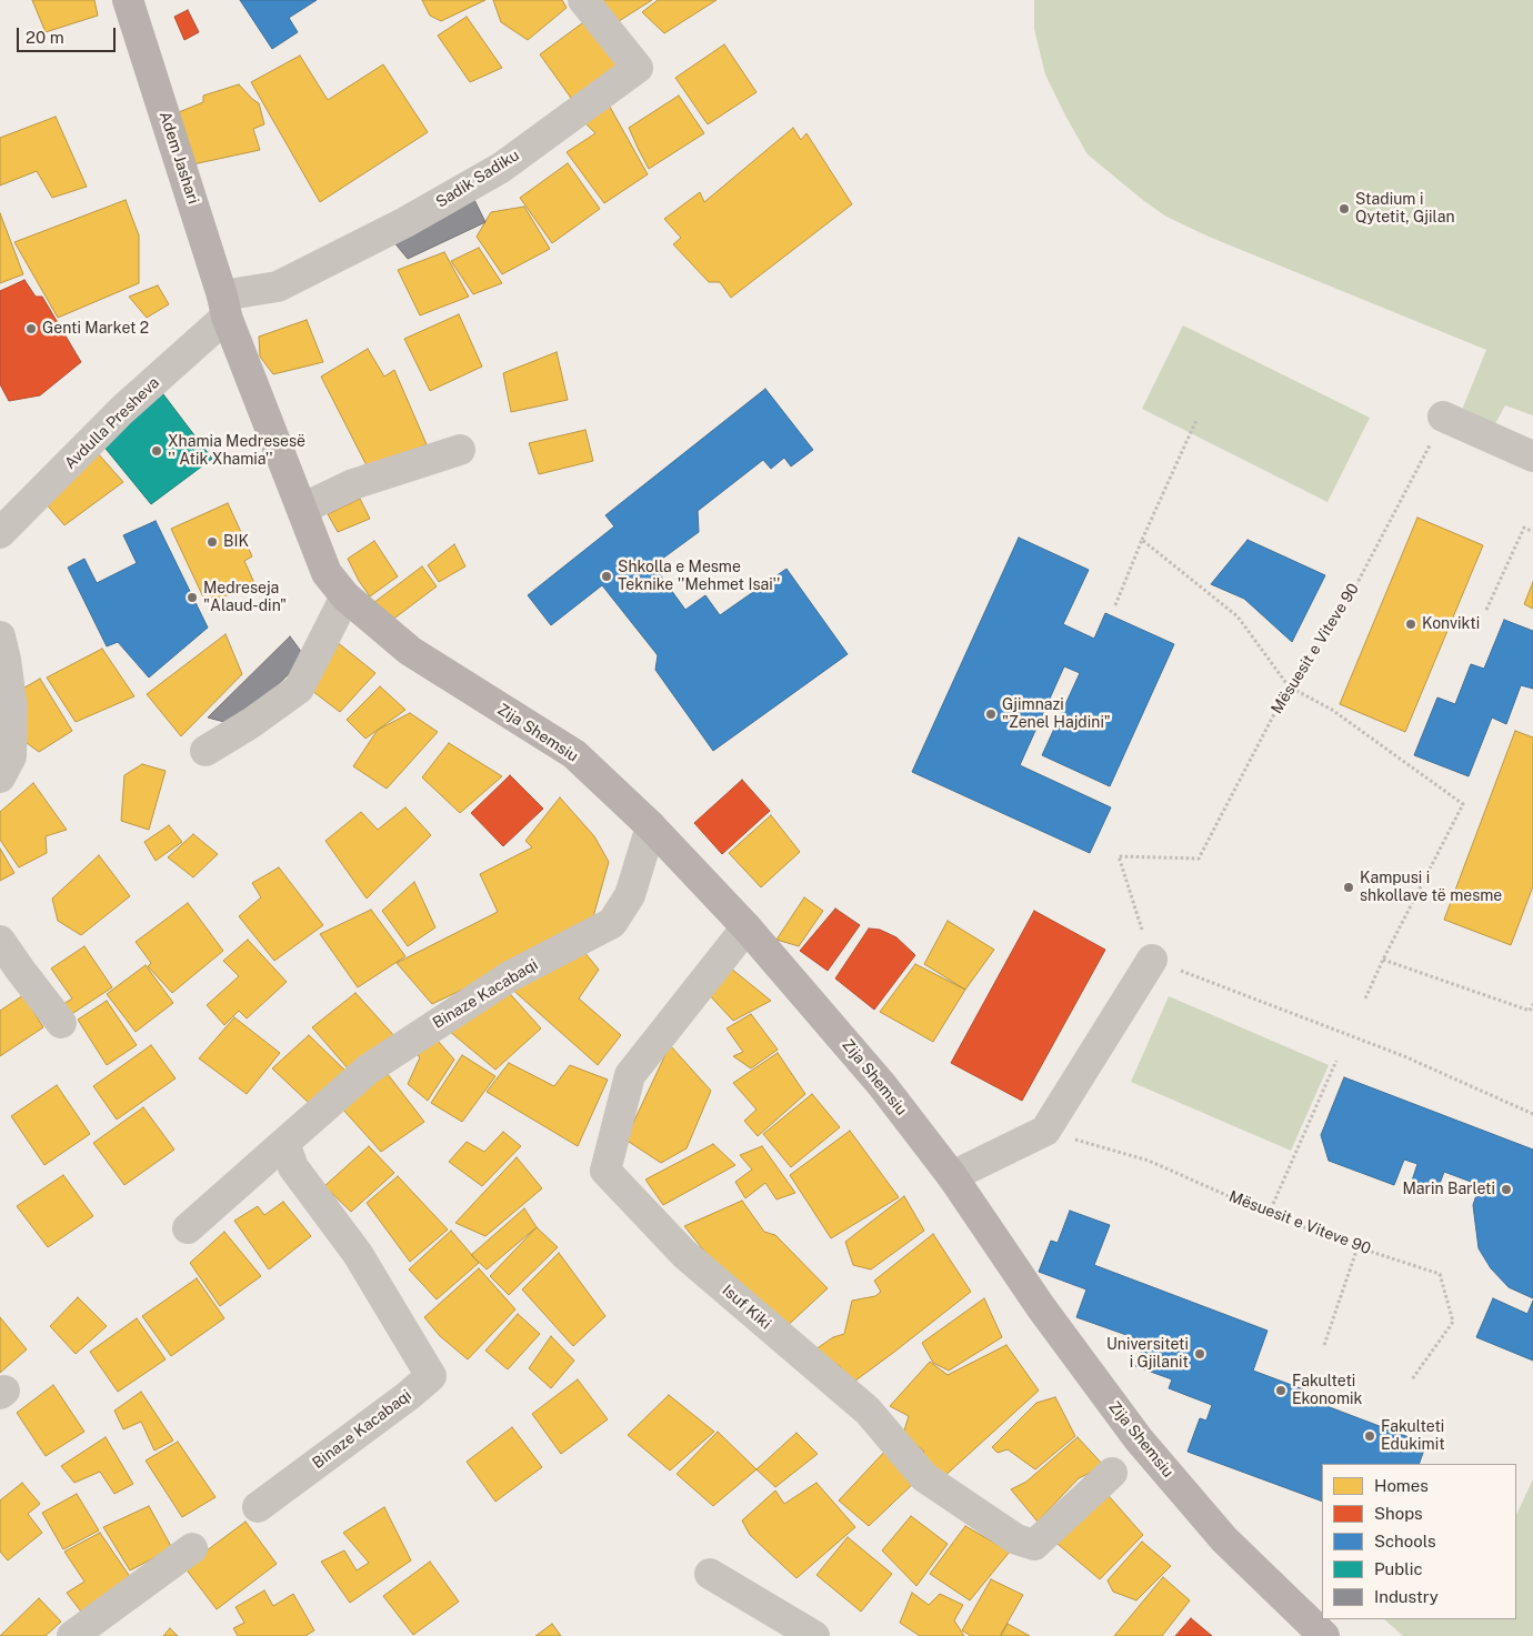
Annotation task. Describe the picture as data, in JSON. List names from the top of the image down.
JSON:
{
  "streets": {
    "main road": ["Adem Jashari", "Zija Shemsiu"],
    "street": [
      "Sadik Sadiku",
      "Avdulla Presheva",
      "Binaze Kacabaqi",
      "Isuf Kiki"
    ],
    "path": ["Mësuesit e Viteve 90"]
  },
  "crossings": [
    ["Adem Jashari", "Sadik Sadiku"],
    ["Adem Jashari", "Avdulla Presheva"],
    ["Adem Jashari", "Zija Shemsiu"],
    ["Sadik Sadiku", "Avdulla Presheva"],
    ["Sadik Sadiku", "Zija Shemsiu"],
    ["Avdulla Presheva", "Zija Shemsiu"],
    ["Zija Shemsiu", "Binaze Kacabaqi"],
    ["Zija Shemsiu", "Isuf Kiki"]
  ],
  "places": [
    "Stadium i Qytetit, Gjilan",
    "Genti Market 2",
    "Xhamia Medresesë '' Atik Xhamia''",
    "BIK",
    "Shkolla e Mesme Teknike ''Mehmet Isai''",
    "Medreseja \"Alaud-din\"",
    "Konvikti",
    "Gjimnazi \"Zenel Hajdini\"",
    "Kampusi i shkollave të mesme",
    "Marin Barleti",
    "Universiteti i Gjilanit",
    "Fakulteti Ekonomik",
    "Fakulteti Edukimit"
  ],
  "legend": [
    "Homes",
    "Shops",
    "Schools",
    "Public",
    "Industry"
  ],
  "scale_bar": "20 m"
}
